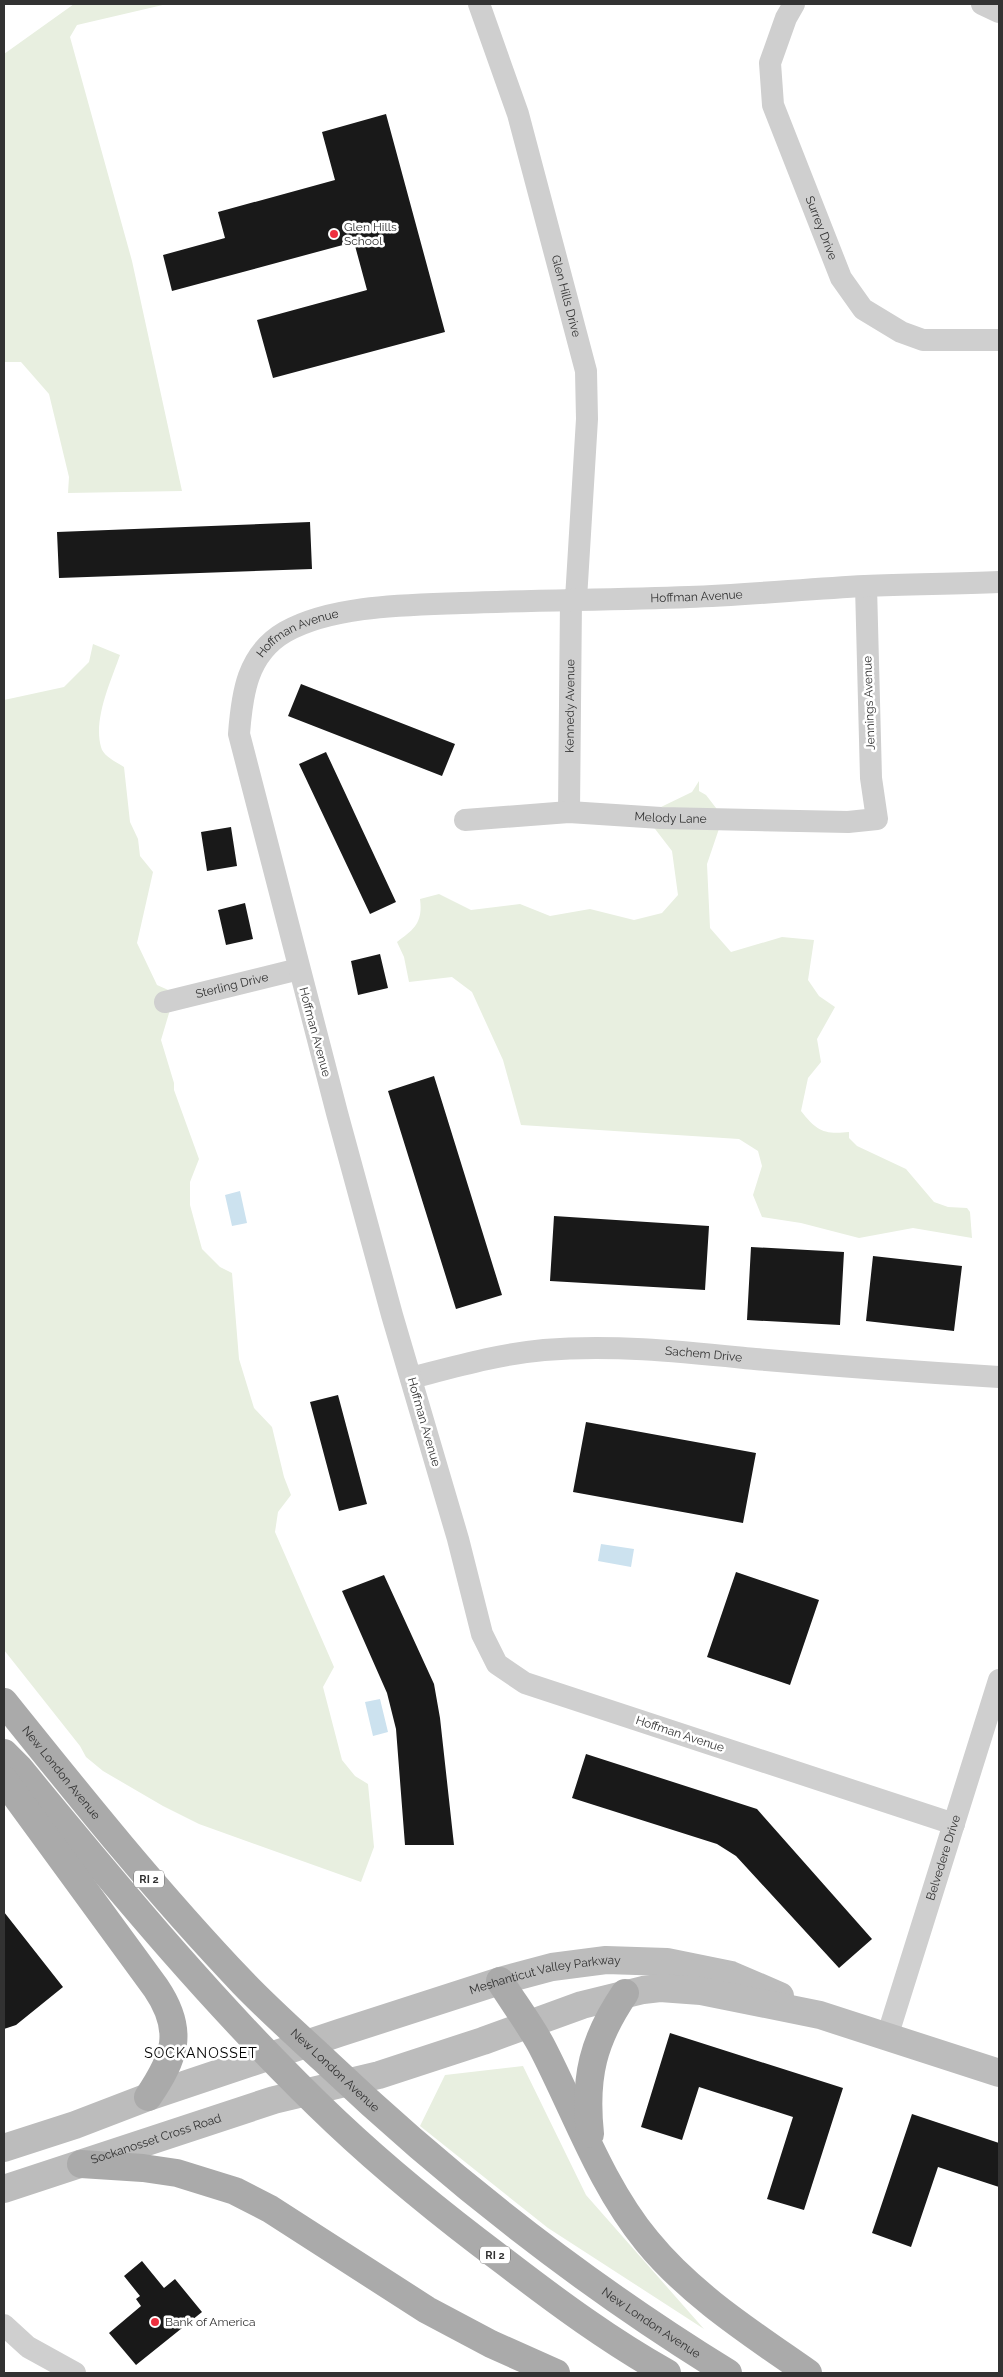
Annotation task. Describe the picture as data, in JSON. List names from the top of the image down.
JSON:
{
  "streets": {
    "main road": ["New London Avenue", "RI 2"],
    "street": [
      "Surrey Drive",
      "Glen Hills Drive",
      "Hoffman Avenue",
      "Jennings Avenue",
      "Kennedy Avenue",
      "Melody Lane",
      "Sterling Drive",
      "Sachem Drive",
      "Belvedere Drive",
      "Meshanticut Valley Parkway",
      "Sockanosset Cross Road"
    ]
  },
  "crossings": [
    ["Glen Hills Drive", "Hoffman Avenue"],
    ["Glen Hills Drive", "Kennedy Avenue"],
    ["Hoffman Avenue", "Jennings Avenue"],
    ["Hoffman Avenue", "Kennedy Avenue"],
    ["Hoffman Avenue", "Sterling Drive"],
    ["Hoffman Avenue", "Sachem Drive"],
    ["Hoffman Avenue", "Belvedere Drive"],
    ["Jennings Avenue", "Melody Lane"],
    ["Kennedy Avenue", "Melody Lane"],
    ["New London Avenue", "Meshanticut Valley Parkway"],
    ["Belvedere Drive", "Meshanticut Valley Parkway"],
    ["RI 2", "Meshanticut Valley Parkway"],
    ["RI 2", "Sockanosset Cross Road"],
    ["Meshanticut Valley Parkway", "Sockanosset Cross Road"]
  ],
  "districts": ["SOCKANOSSET"],
  "places": ["Glen Hills School", "Bank of America"]
}
